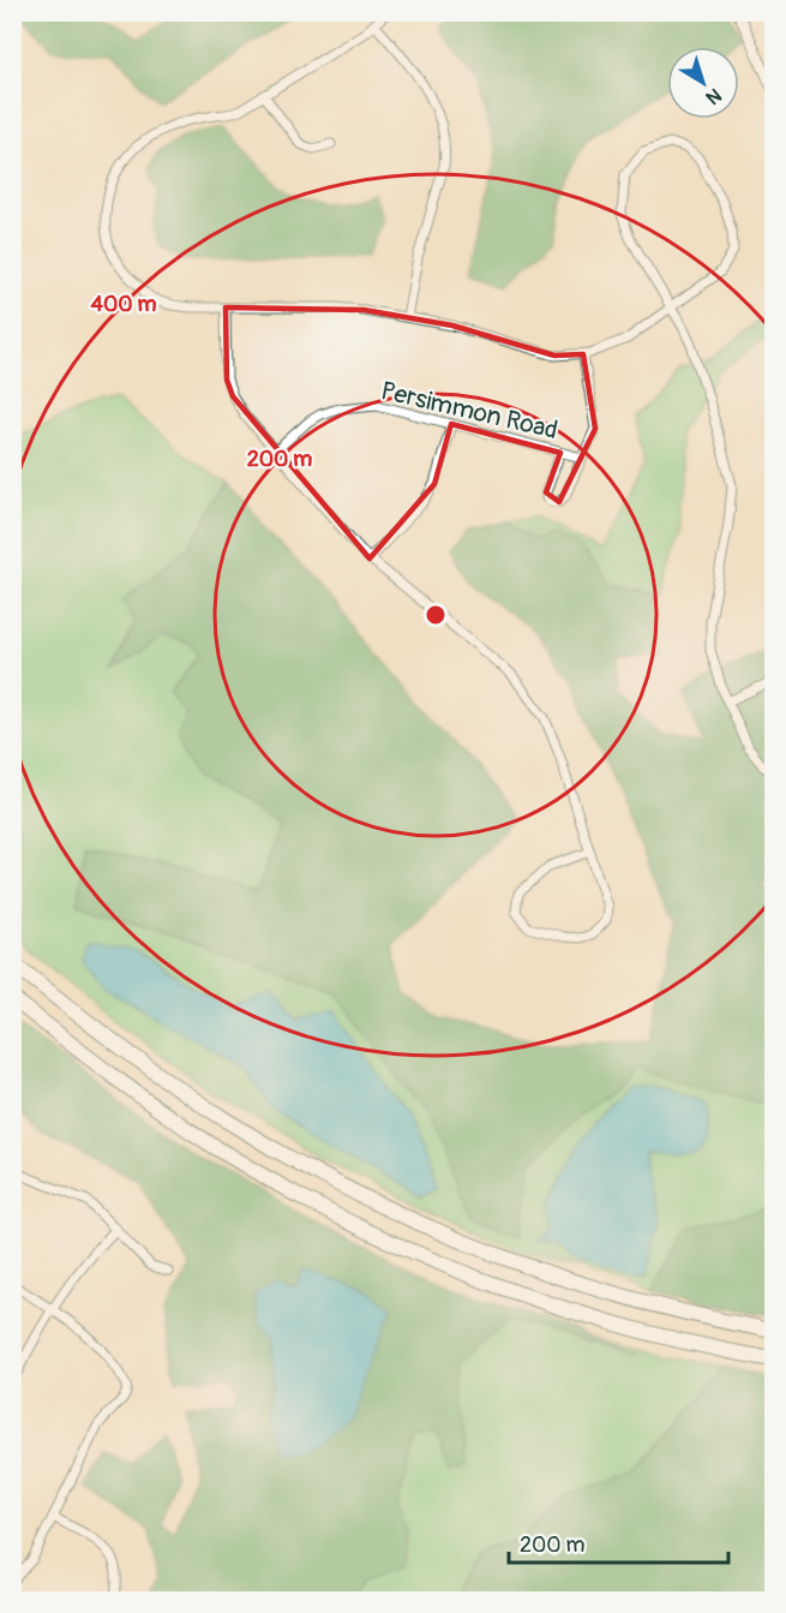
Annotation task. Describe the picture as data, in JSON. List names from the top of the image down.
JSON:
{
  "streets": {
    "street": ["Persimmon Road"]
  },
  "scale_bar": "200 m",
  "north": "bottom right",
  "rings": ["400 m", "200 m"]
}
